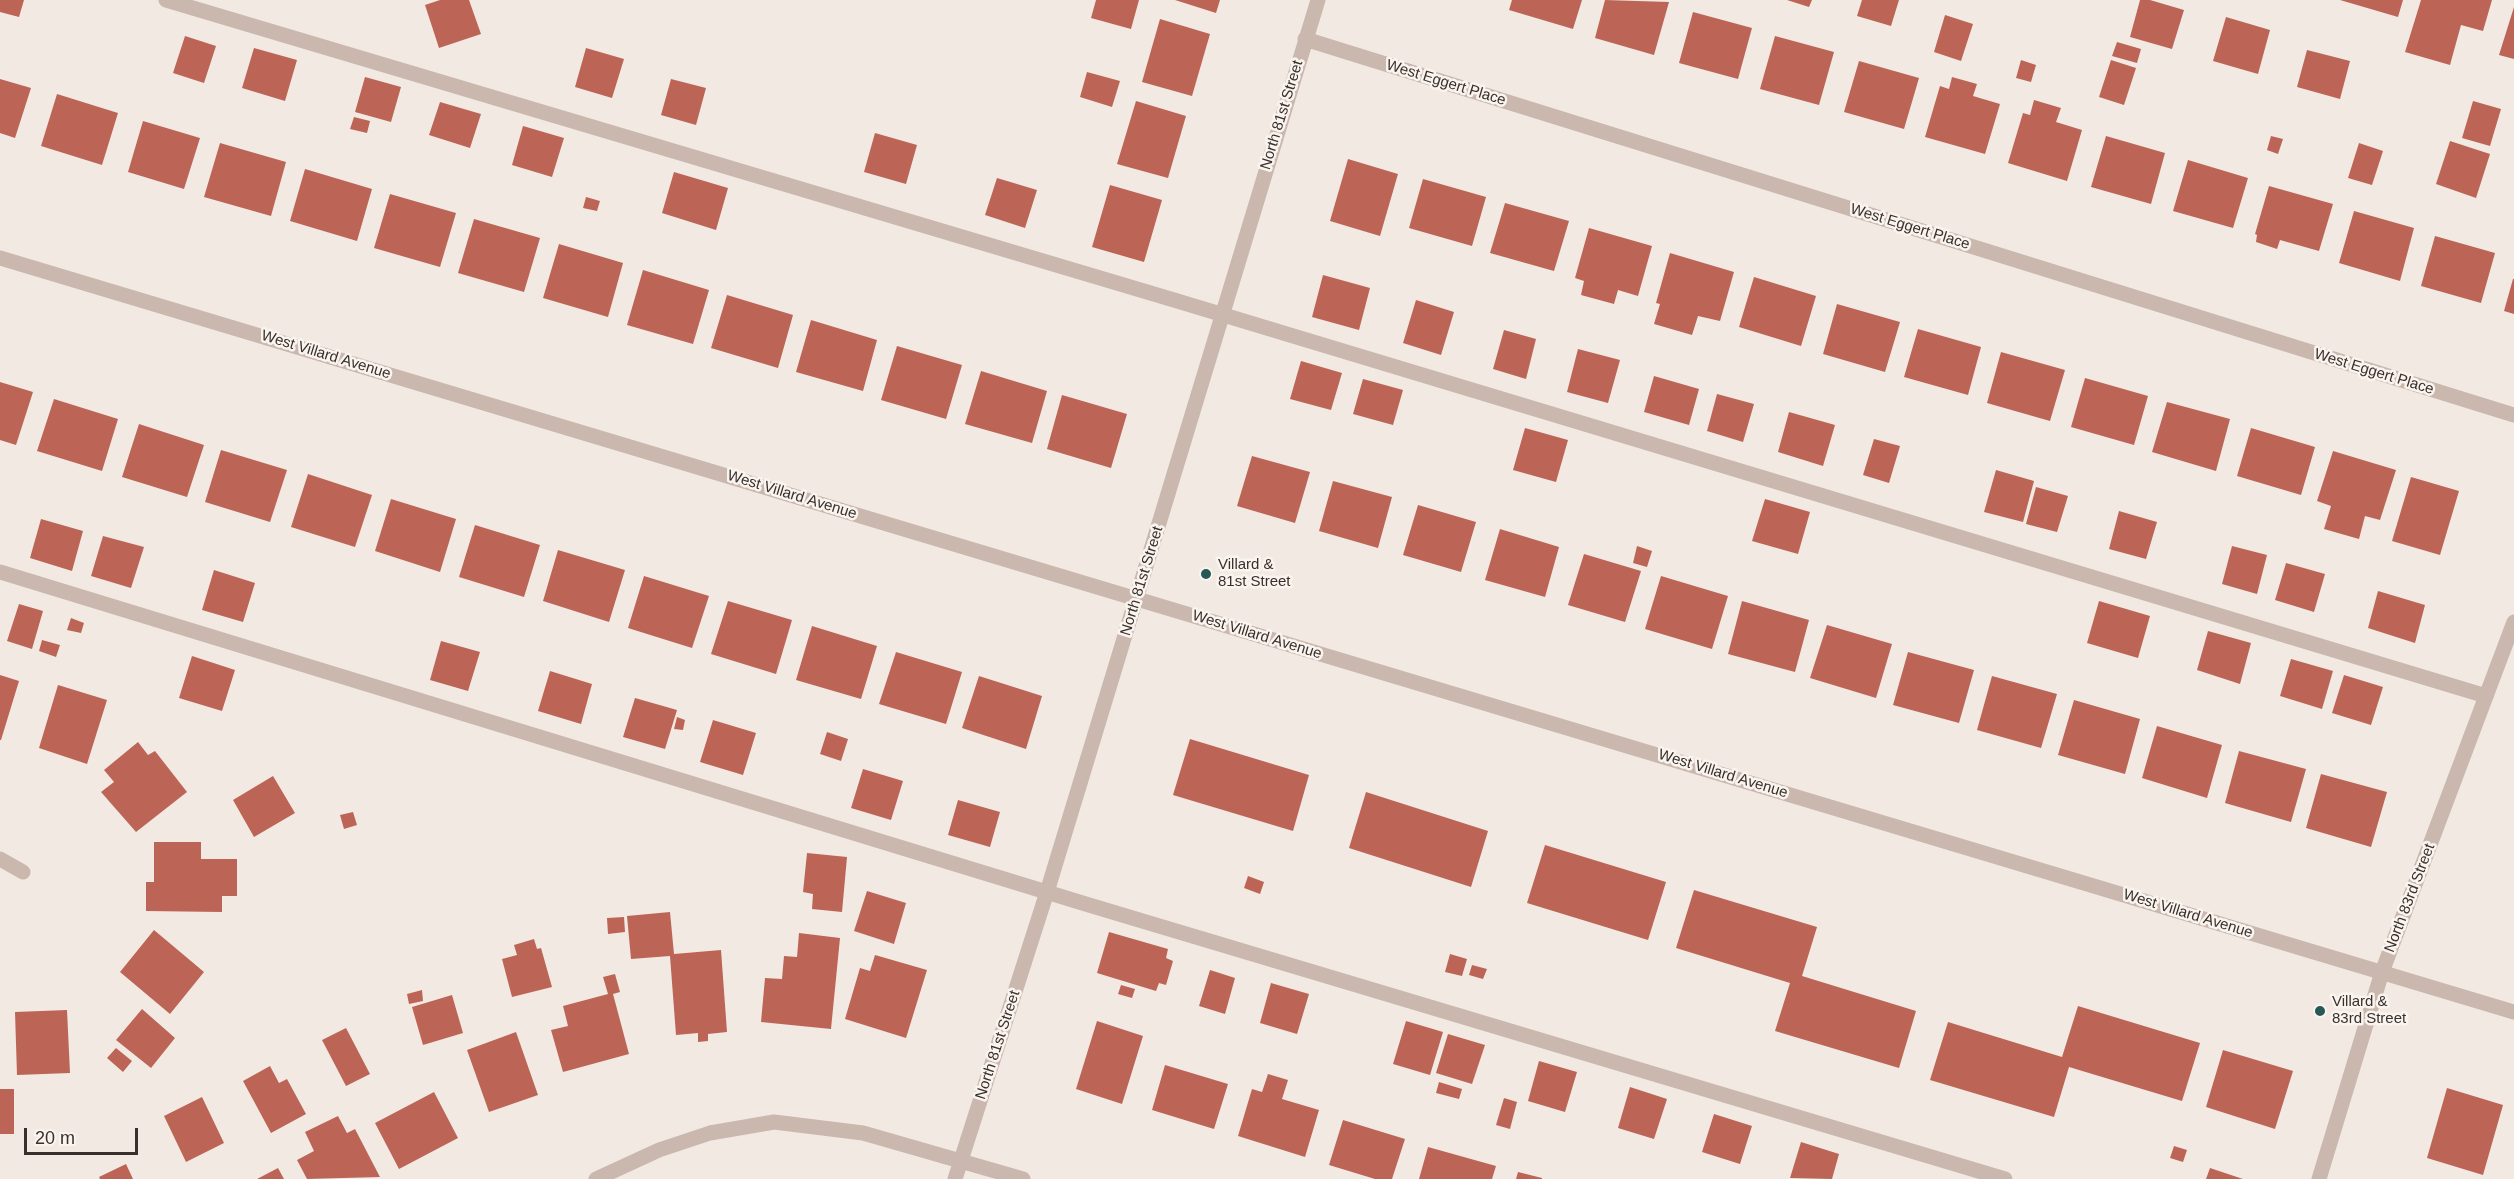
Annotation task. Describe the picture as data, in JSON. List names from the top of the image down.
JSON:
{
  "streets": {
    "street": [
      "West Eggert Place",
      "North 81st Street",
      "West Villard Avenue",
      "North 83rd Street"
    ]
  },
  "crossings": [
    ["West Eggert Place", "North 81st Street"],
    ["North 81st Street", "West Villard Avenue"],
    ["West Villard Avenue", "North 83rd Street"]
  ],
  "places": ["Villard & 81st Street", "Villard & 83rd Street"],
  "scale_bar": "20 m"
}
